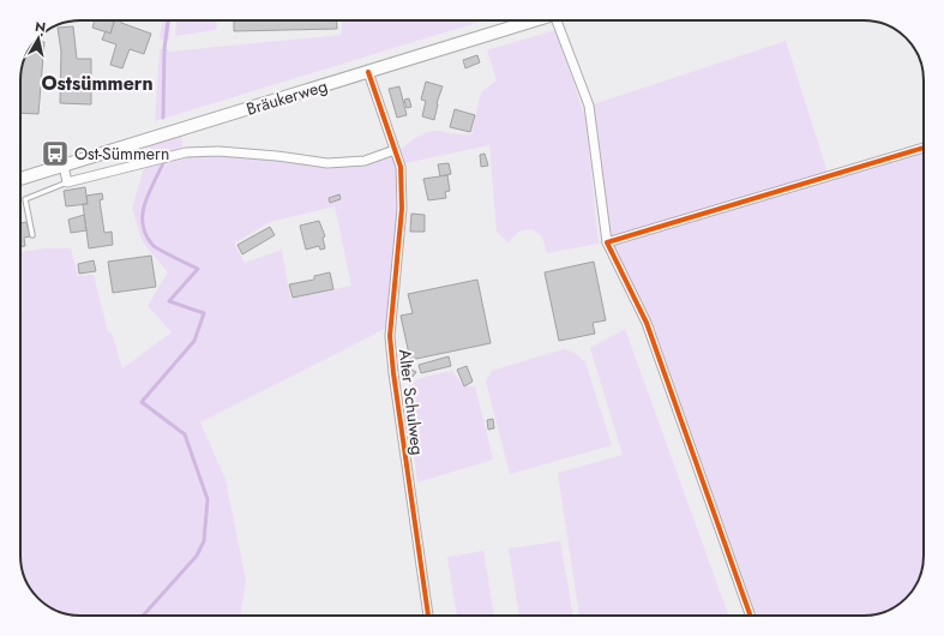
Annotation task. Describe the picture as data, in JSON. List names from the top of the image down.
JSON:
{
  "streets": {
    "main road": ["Bräukerweg"],
    "street": ["Alter Schulweg"]
  },
  "crossings": [
    ["Bräukerweg", "Alter Schulweg"]
  ],
  "districts": ["Ostsümmern"],
  "places": {
    "bus stop": ["Ost-Sümmern"]
  },
  "north": "top"
}
